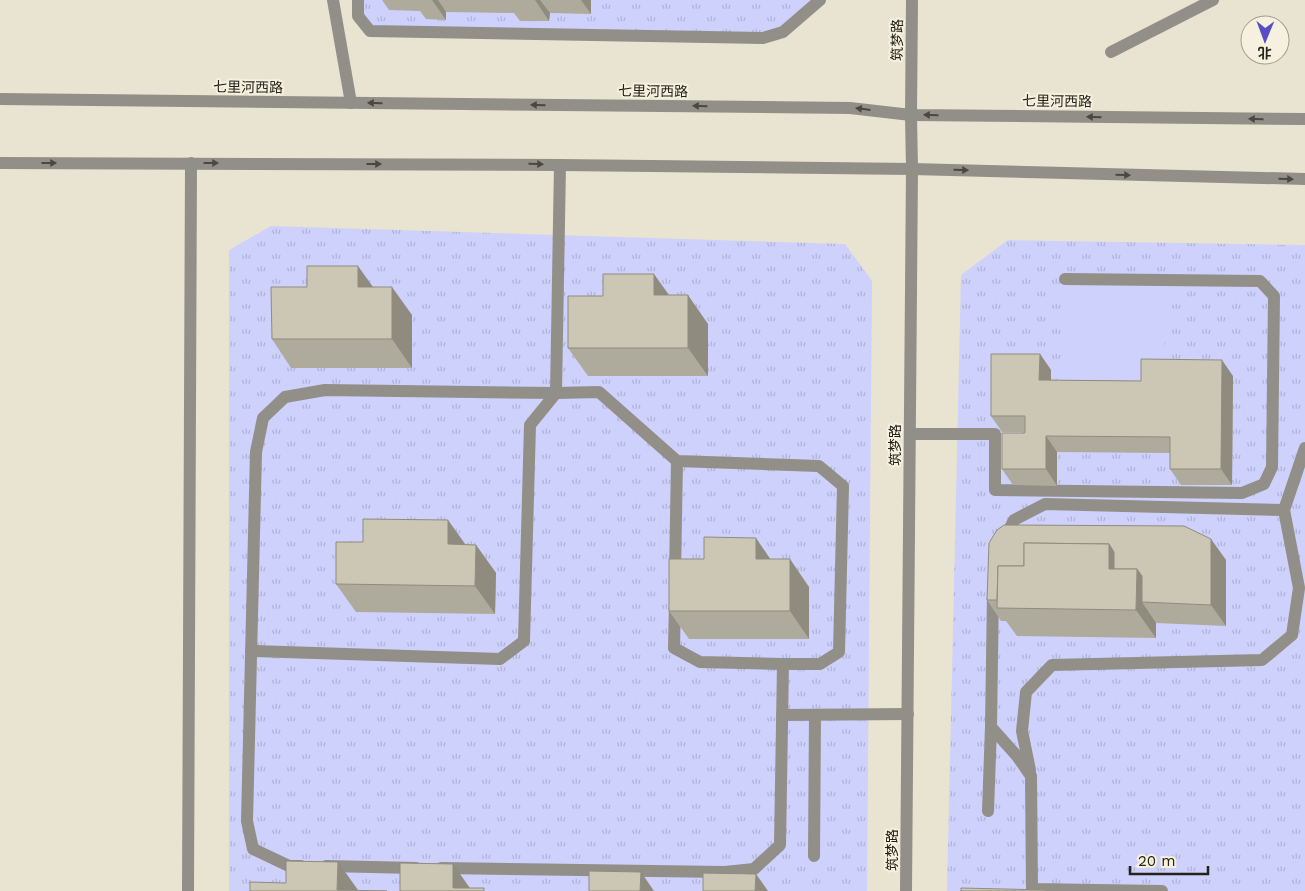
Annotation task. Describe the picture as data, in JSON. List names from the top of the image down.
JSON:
{
  "streets": {
    "street": ["筑梦路", "七里河西路"]
  },
  "crossings": [
    ["筑梦路", "七里河西路"]
  ],
  "scale_bar": "20 m",
  "north": "bottom"
}
